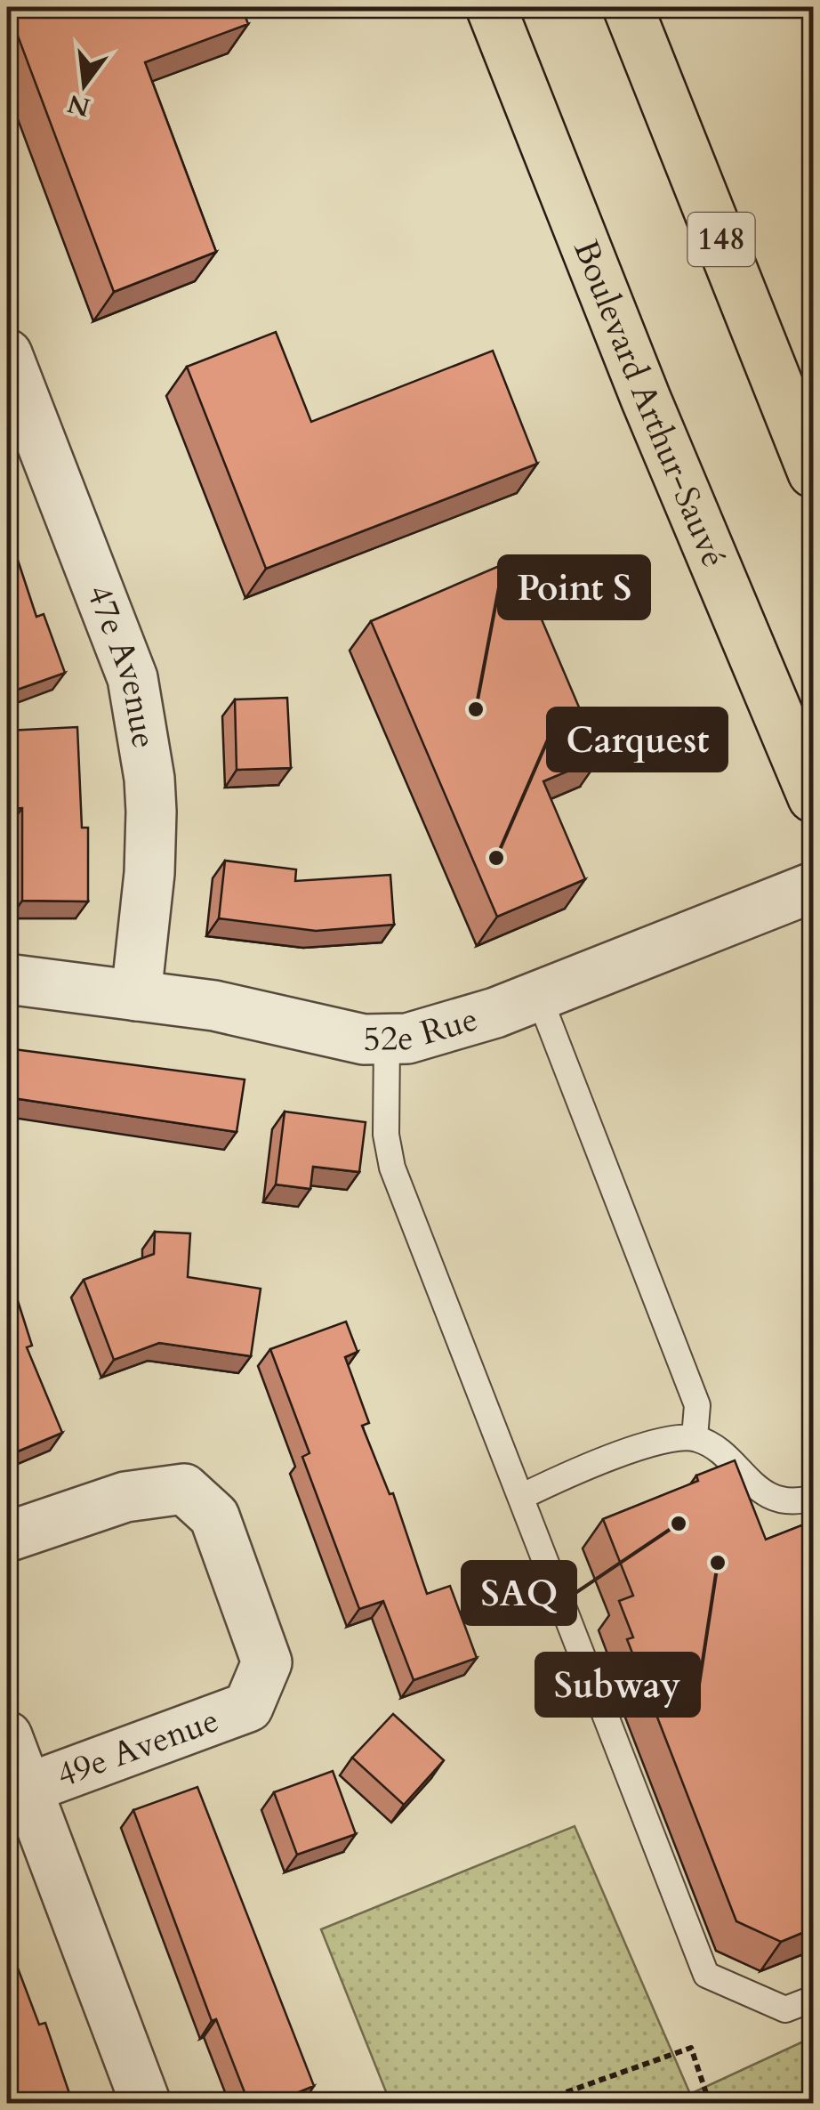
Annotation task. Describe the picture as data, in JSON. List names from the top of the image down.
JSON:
{
  "streets": {
    "main road": ["148", "Boulevard Arthur-Sauvé"],
    "street": ["47e Avenue", "52e Rue", "49e Avenue"]
  },
  "crossings": [
    ["47e Avenue", "52e Rue"]
  ],
  "places": [
    "Point S",
    "Carquest",
    "SAQ",
    "Subway"
  ],
  "north": "bottom"
}
